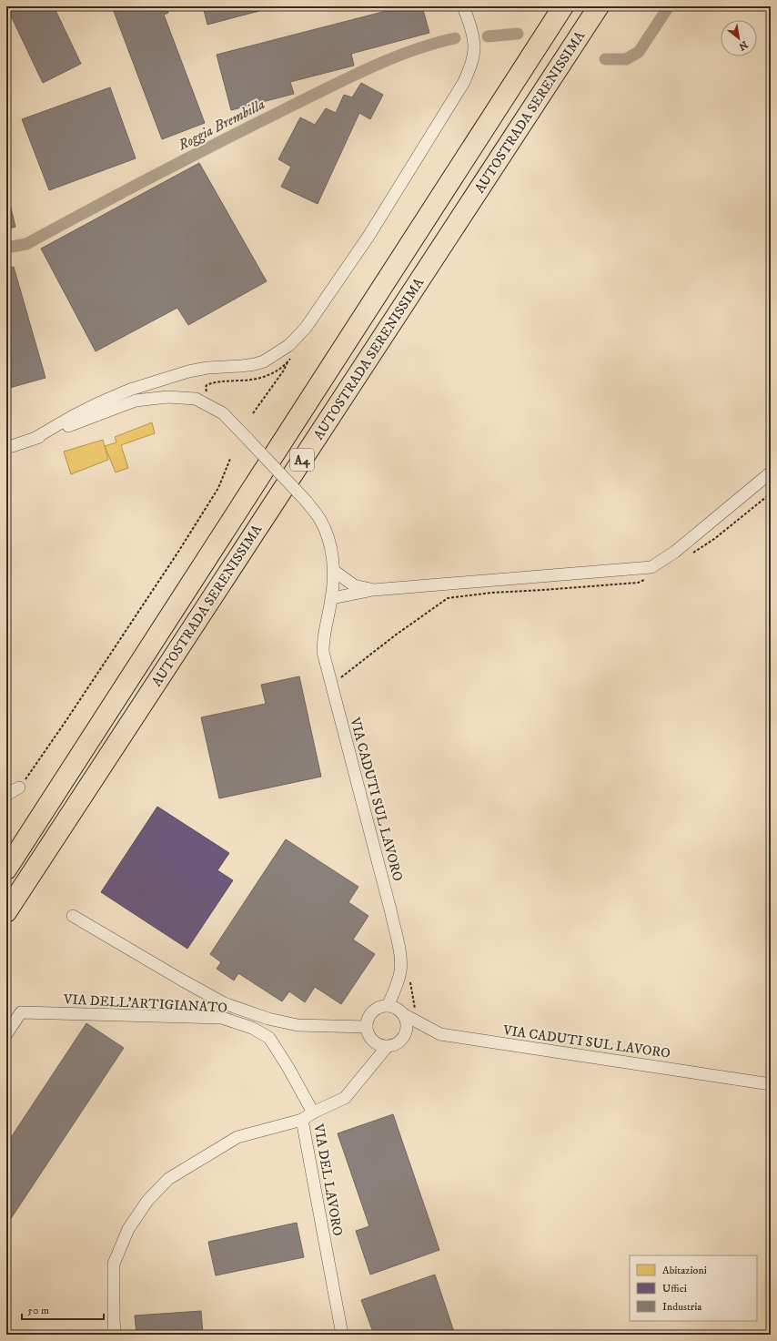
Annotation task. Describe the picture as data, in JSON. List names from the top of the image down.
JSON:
{
  "streets": {
    "highway": ["AUTOSTRADA SERENISSIMA", "A4"],
    "street": ["VIA CADUTI SUL LAVORO", "VIA DELL'ARTIGIANATO", "VIA DEL LAVORO"]
  },
  "crossings": [
    ["VIA CADUTI SUL LAVORO", "VIA DEL LAVORO"],
    ["VIA DELL'ARTIGIANATO", "VIA DEL LAVORO"]
  ],
  "water": ["Roggia Brembilla"],
  "legend": ["Abitazioni", "Uffici", "Industria"],
  "scale_bar": "50 m",
  "north": "bottom right"
}
